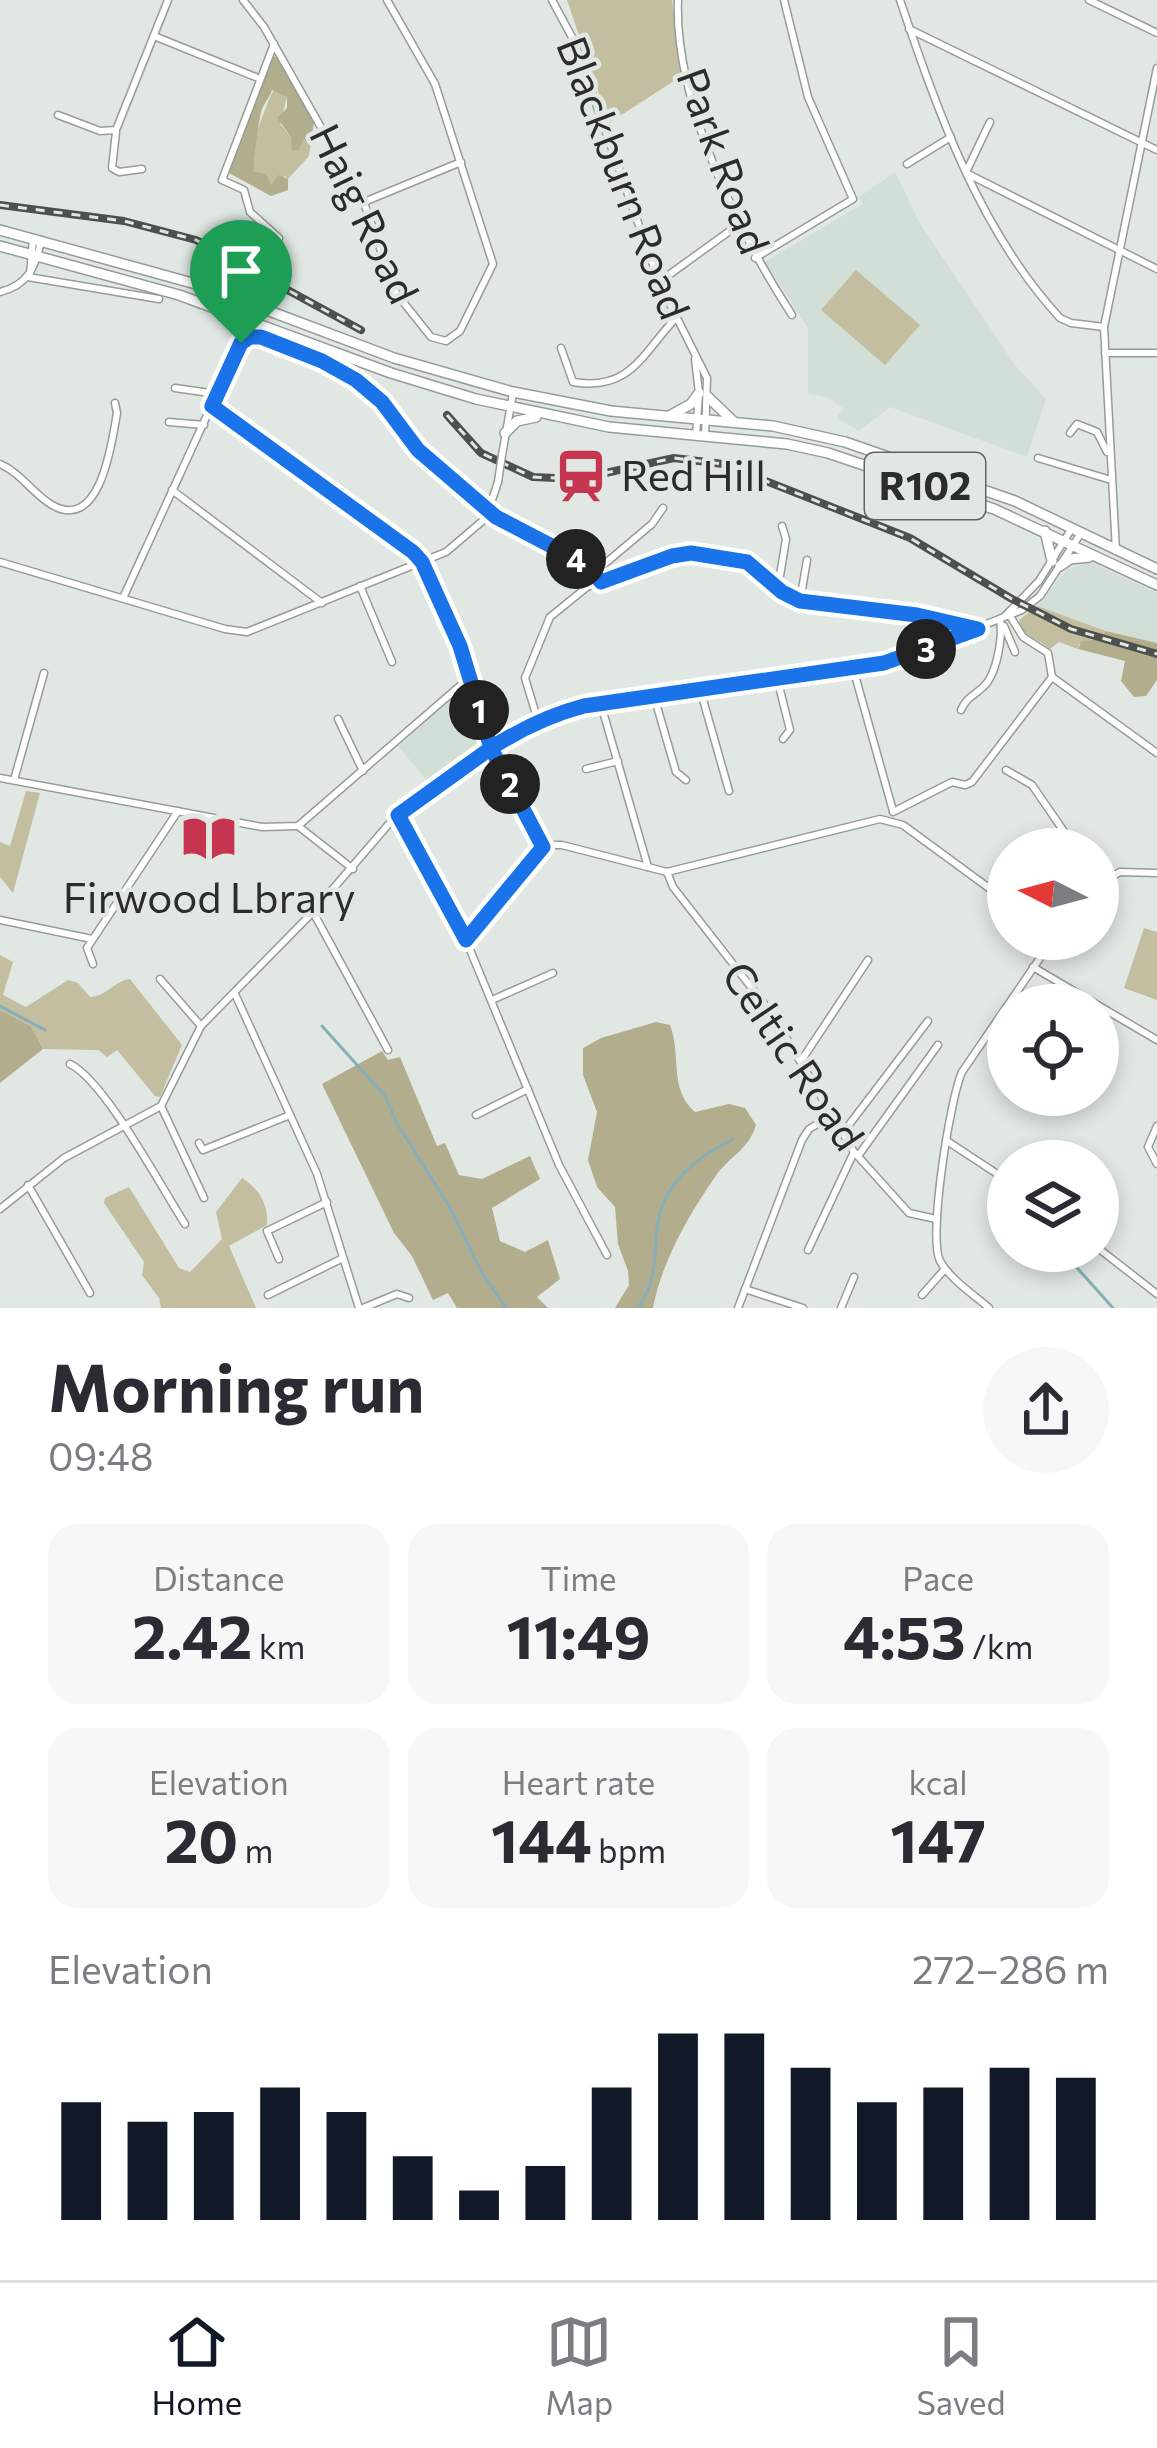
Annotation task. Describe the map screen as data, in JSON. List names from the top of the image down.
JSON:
{
  "streets": {
    "main road": ["R102"],
    "street": [
      "Park Road",
      "Blackburn Road",
      "Haig Road",
      "Celtic Road"
    ]
  },
  "crossings": [
    ["Blackburn Road", "R102"]
  ],
  "places": {
    "station": ["Red Hill"],
    "library": ["Firwood Lbrary"]
  },
  "north": "left",
  "page": {
    "pins": [
      "4",
      "3",
      "1",
      "2"
    ],
    "heading": ["Morning run", "09:48"],
    "stats": [
      ["Distance", "2.42 km"],
      ["Time", "11:49"],
      ["Pace", "4:53 /km"],
      ["Elevation", "20 m"],
      ["Heart rate", "144 bpm"],
      ["kcal", "147"]
    ],
    "chart": ["Elevation", "272–286 m"],
    "tabs": ["Home", "Map", "Saved"]
  }
}
